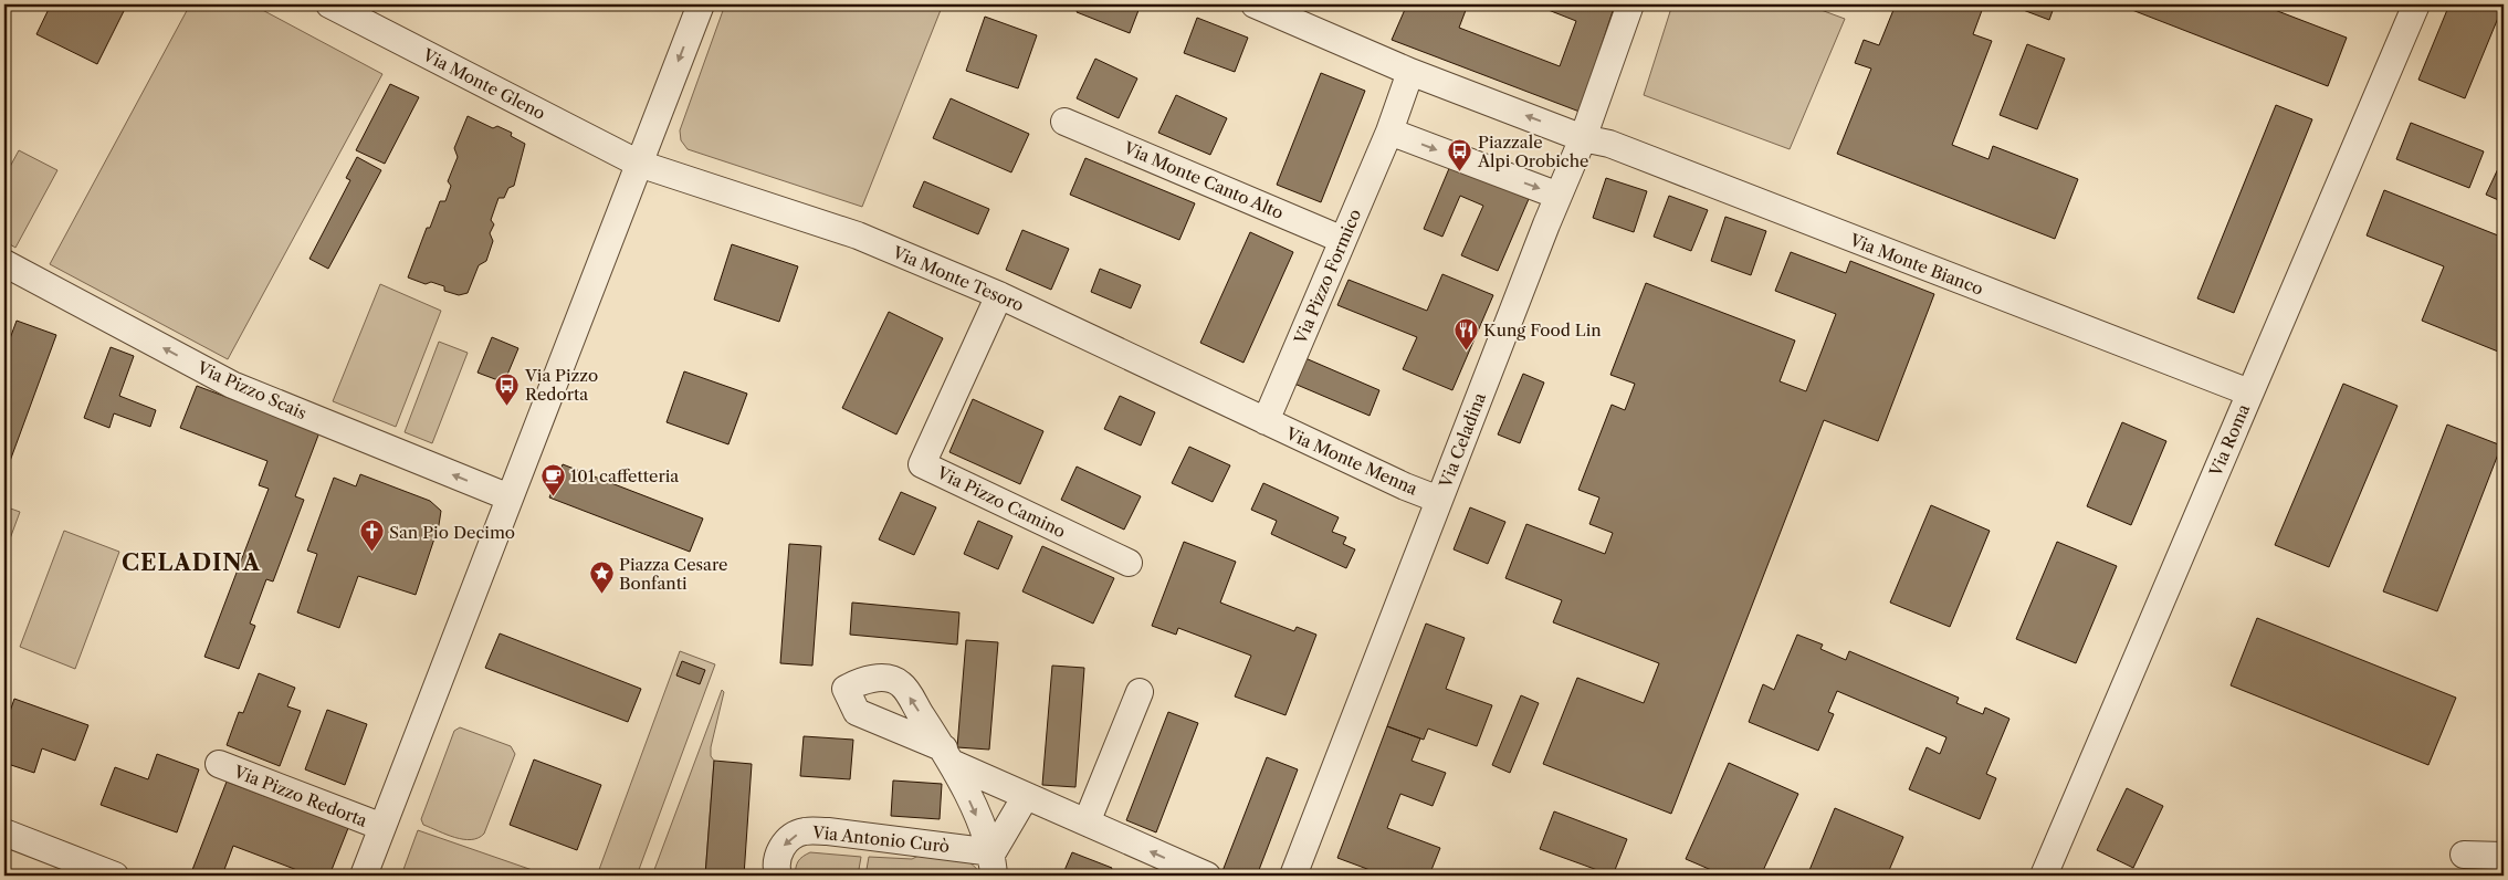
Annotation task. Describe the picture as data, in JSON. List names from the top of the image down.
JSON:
{
  "streets": {
    "street": [
      "Via Monte Gleno",
      "Via Monte Canto Alto",
      "Via Monte Bianco",
      "Via Pizzo Formico",
      "Via Monte Tesoro",
      "Via Pizzo Scais",
      "Via Celadina",
      "Via Roma",
      "Via Monte Menna",
      "Via Pizzo Camino",
      "Via Pizzo Redorta",
      "Via Antonio Curò"
    ]
  },
  "crossings": [
    ["Via Monte Gleno", "Via Monte Tesoro"],
    ["Via Monte Gleno", "Via Pizzo Redorta"],
    ["Via Monte Canto Alto", "Via Pizzo Formico"],
    ["Via Monte Bianco", "Via Pizzo Formico"],
    ["Via Monte Bianco", "Via Celadina"],
    ["Via Monte Bianco", "Via Roma"],
    ["Via Pizzo Formico", "Via Monte Tesoro"],
    ["Via Pizzo Formico", "Via Monte Menna"],
    ["Via Monte Tesoro", "Via Monte Menna"],
    ["Via Monte Tesoro", "Via Pizzo Camino"],
    ["Via Monte Tesoro", "Via Pizzo Redorta"],
    ["Via Pizzo Scais", "Via Pizzo Redorta"],
    ["Via Celadina", "Via Monte Menna"]
  ],
  "one_way": ["Via Pizzo Scais", "Via Antonio Curò"],
  "districts": ["CELADINA"],
  "places": {
    "bus stop": ["Piazzale Alpi Orobiche", "Via Pizzo Redorta"],
    "restaurant": ["Kung Food Lin"],
    "cafe": ["101 caffetteria"],
    "church": ["San Pio Decimo"],
    "place": ["Piazza Cesare Bonfanti"]
  }
}
